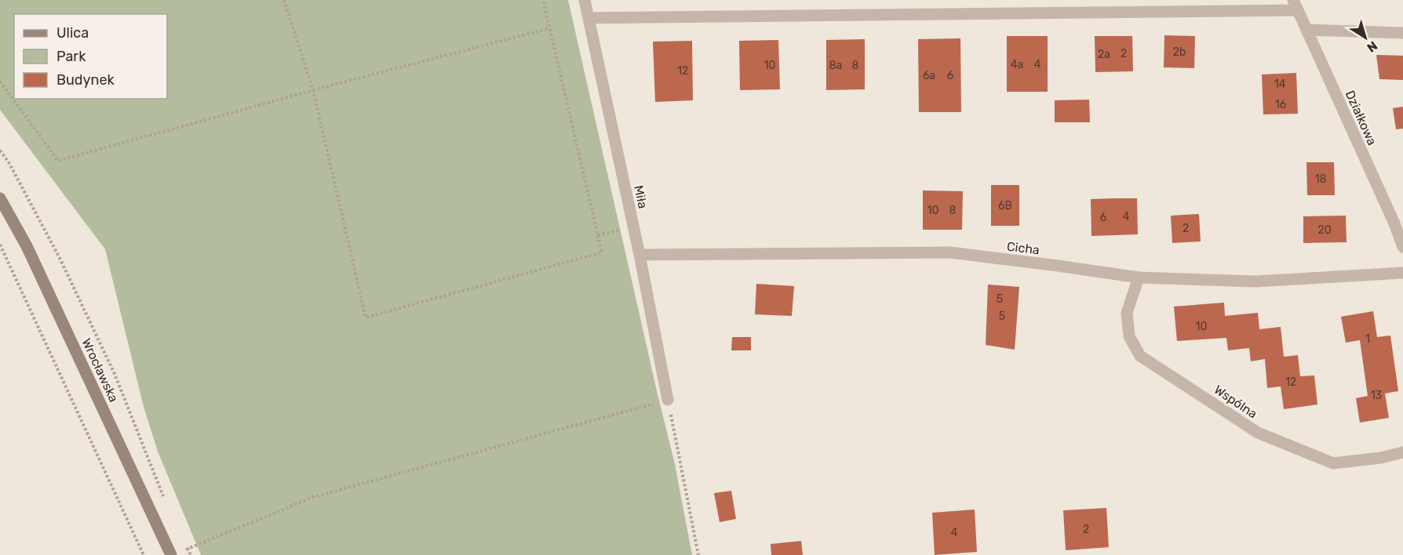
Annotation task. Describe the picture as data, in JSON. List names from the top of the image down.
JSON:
{
  "streets": {
    "main road": ["Wrocławska"],
    "street": [
      "Działkowa",
      "Miła",
      "Cicha",
      "Wspólna"
    ]
  },
  "crossings": [
    ["Miła", "Cicha"],
    ["Cicha", "Wspólna"]
  ],
  "house_numbers": [
    "2b",
    "2",
    "2a",
    "4a",
    "4",
    "10",
    "8a",
    "8",
    "12",
    "6a",
    "6",
    "14",
    "16",
    "18",
    "6B",
    "10",
    "8",
    "4",
    "6",
    "2",
    "20",
    "5",
    "5",
    "10",
    "1",
    "12",
    "13",
    "2",
    "4"
  ],
  "legend": ["Ulica", "Park", "Budynek"],
  "north": "bottom right"
}
